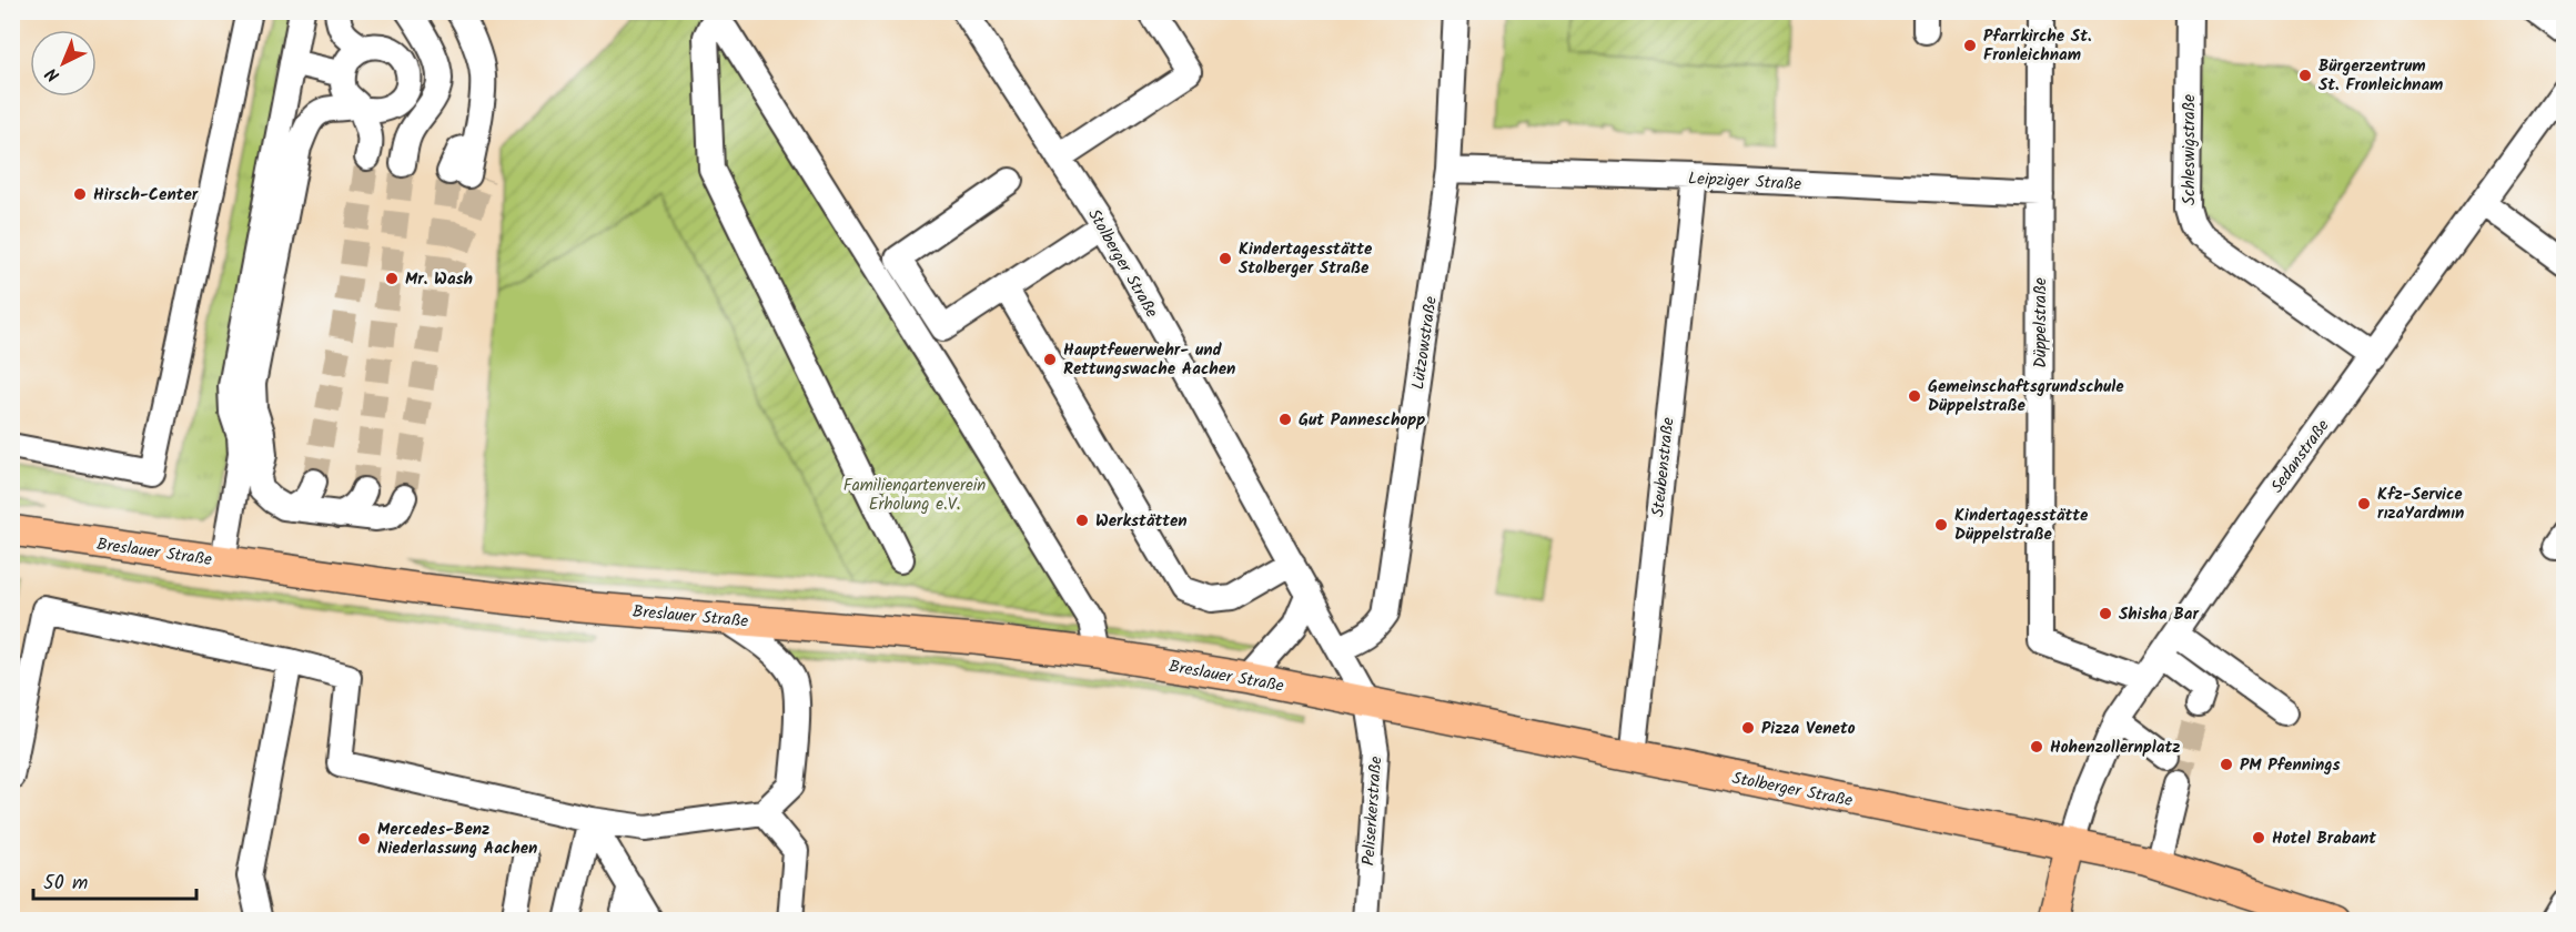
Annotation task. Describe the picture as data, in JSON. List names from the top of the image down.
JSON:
{
  "streets": {
    "main road": ["Stolberger Straße", "Breslauer Straße"],
    "street": [
      "Schleswigstraße",
      "Leipziger Straße",
      "Düppelstraße",
      "Lützowstraße",
      "Sedanstraße",
      "Steubenstraße",
      "Peliserkerstraße"
    ]
  },
  "crossings": [
    ["Schleswigstraße", "Sedanstraße"],
    ["Leipziger Straße", "Düppelstraße"],
    ["Leipziger Straße", "Lützowstraße"],
    ["Leipziger Straße", "Steubenstraße"],
    ["Stolberger Straße", "Lützowstraße"],
    ["Stolberger Straße", "Sedanstraße"],
    ["Stolberger Straße", "Steubenstraße"],
    ["Stolberger Straße", "Breslauer Straße"],
    ["Stolberger Straße", "Peliserkerstraße"],
    ["Düppelstraße", "Sedanstraße"],
    ["Breslauer Straße", "Peliserkerstraße"]
  ],
  "parks": ["Familiengartenverein Erholung e.V."],
  "places": [
    "Pfarrkirche St. Fronleichnam",
    "Bürgerzentrum St. Fronleichnam",
    "Hirsch-Center",
    "Kindertagesstätte Stolberger Straße",
    "Mr. Wash",
    "Hauptfeuerwehr- und Rettungswache Aachen",
    "Gemeinschaftsgrundschule Düppelstraße",
    "Gut Panneschopp",
    "Kfz-Service rızaYardmın",
    "Werkstätten",
    "Kindertagesstätte Düppelstraße",
    "Shisha Bar",
    "Pizza Veneto",
    "Hohenzollernplatz",
    "PM Pfennings",
    "Hotel Brabant",
    "Mercedes-Benz Niederlassung Aachen"
  ],
  "scale_bar": "50 m",
  "north": "bottom left"
}
